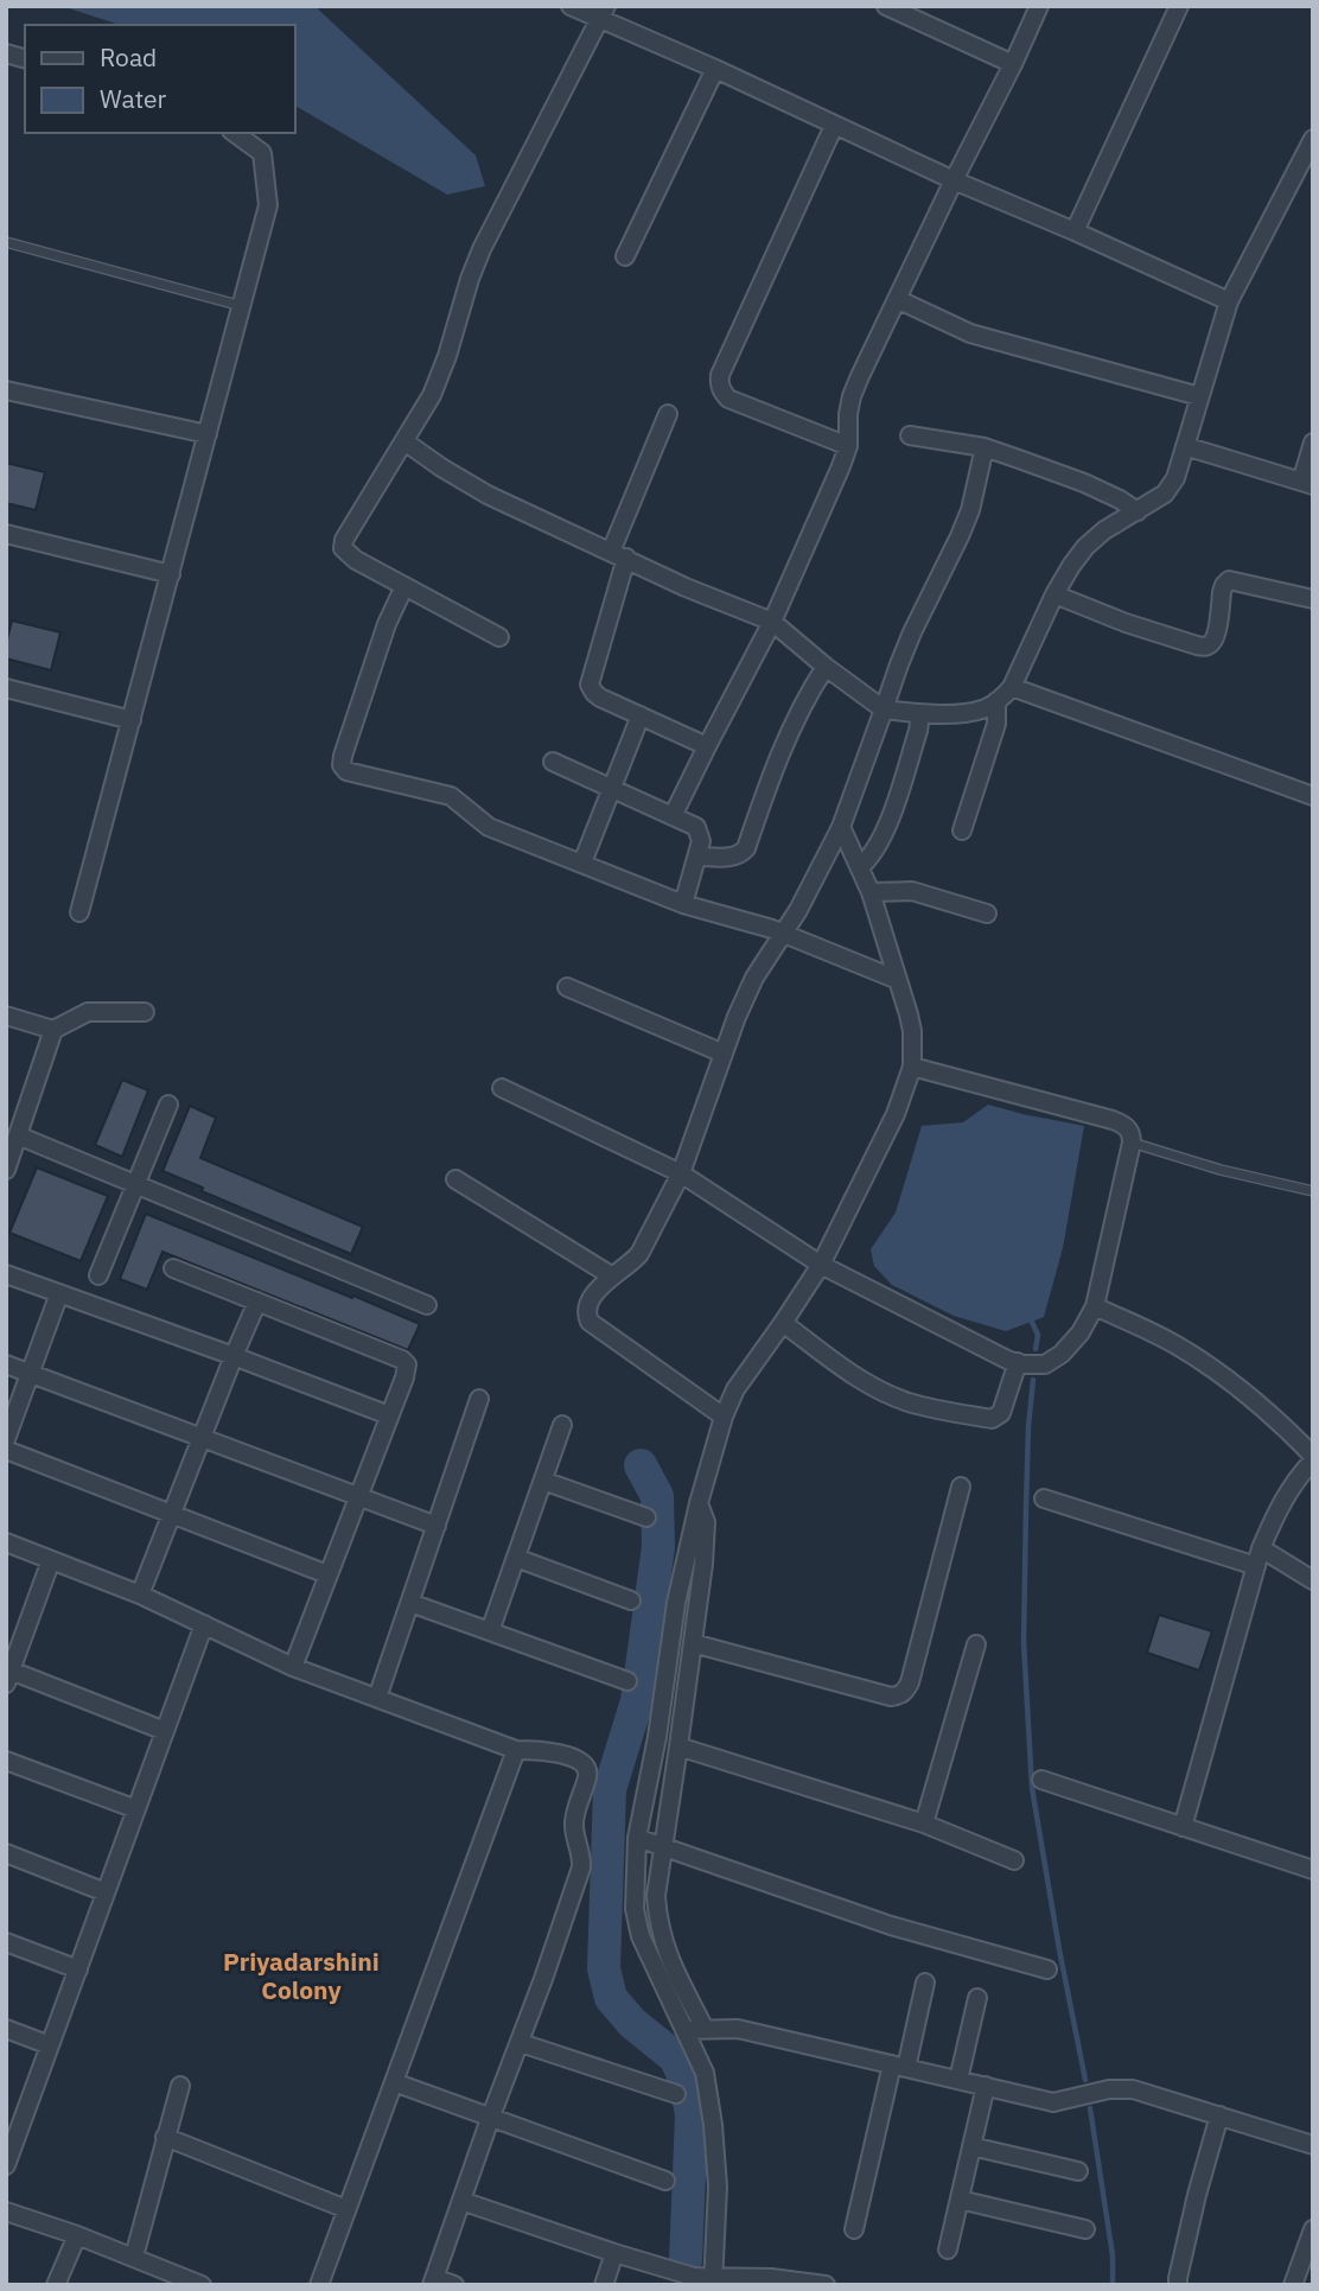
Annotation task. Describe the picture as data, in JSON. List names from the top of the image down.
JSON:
{
  "districts": ["Priyadarshini Colony"],
  "legend": ["Road", "Water"]
}
